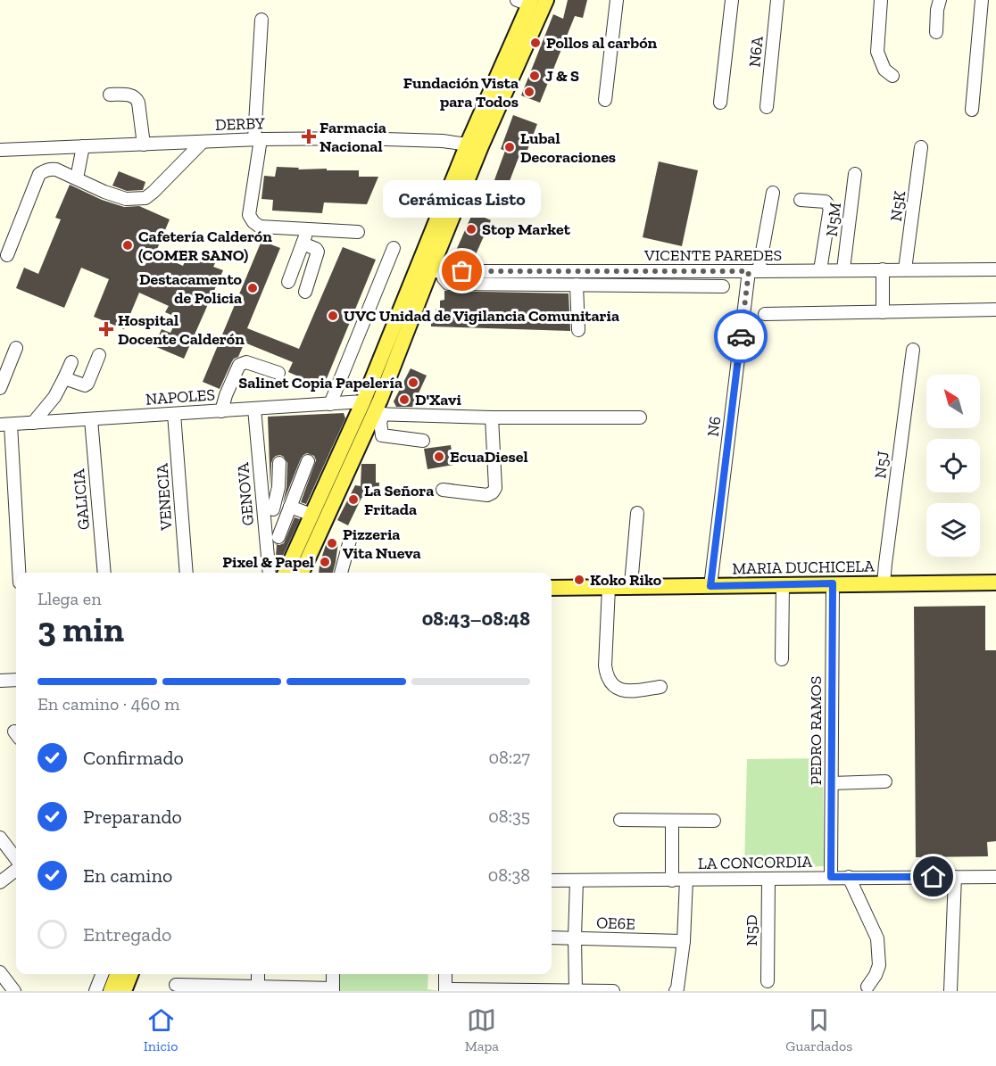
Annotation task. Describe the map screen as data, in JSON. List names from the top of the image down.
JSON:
{
  "streets": {
    "main road": ["MARIA DUCHICELA"],
    "street": [
      "N6A",
      "DERBY",
      "N5K",
      "N5M",
      "VICENTE PAREDES",
      "NAPOLES",
      "N6",
      "N5J",
      "GENOVA",
      "VENECIA",
      "GALICIA",
      "PEDRO RAMOS",
      "LA CONCORDIA",
      "OE6E",
      "N5D"
    ]
  },
  "crossings": [
    ["N5K", "VICENTE PAREDES"],
    ["N5M", "VICENTE PAREDES"],
    ["VICENTE PAREDES", "N6"],
    ["NAPOLES", "GENOVA"],
    ["NAPOLES", "VENECIA"],
    ["NAPOLES", "GALICIA"],
    ["N6", "MARIA DUCHICELA"],
    ["N5J", "MARIA DUCHICELA"],
    ["MARIA DUCHICELA", "PEDRO RAMOS"],
    ["PEDRO RAMOS", "LA CONCORDIA"],
    ["LA CONCORDIA", "N5D"]
  ],
  "places": {
    "other": [
      "Pollos al carbón",
      "J & S",
      "Fundación Vista para Todos",
      "Lubal Decoraciones",
      "Stop Market",
      "Cafetería Calderón (COMER SANO)",
      "Cerámicas Listo",
      "Destacamento de Policia",
      "UVC Unidad de Vigilancia Comunitaria",
      "Salinet Copia Papelería",
      "D'Xavi",
      "EcuaDiesel",
      "La Señora Fritada",
      "Pizzeria Vita Nueva",
      "Pixel & Papel",
      "Koko Riko"
    ],
    "health": ["Farmacia Nacional", "Hospital Docente Calderón"]
  },
  "north": "top left",
  "page": {
    "bubble": "Cerámicas Listo",
    "heading": ["3 min", "Llega en", "08:43–08:48"],
    "bar": "En camino · 460 m",
    "list": [
      ["Confirmado", "08:27"],
      ["Preparando", "08:35"],
      ["En camino", "08:38"],
      "Entregado"
    ],
    "tabs": ["Inicio", "Mapa", "Guardados"]
  }
}
